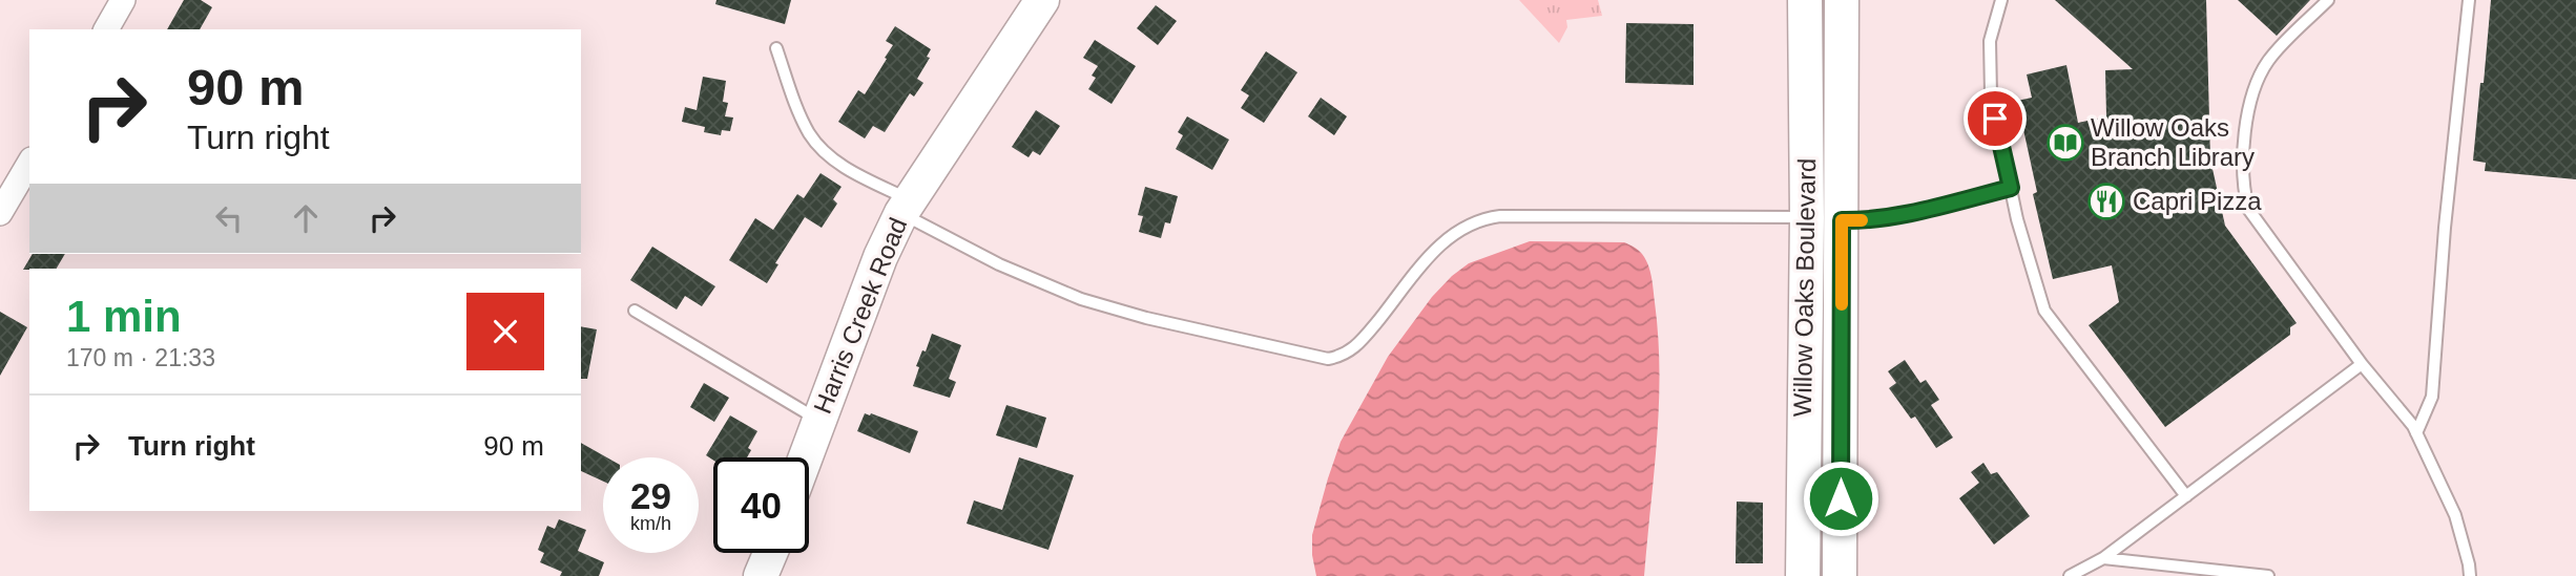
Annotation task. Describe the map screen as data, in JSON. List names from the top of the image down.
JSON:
{
  "streets": {
    "street": ["Willow Oaks Boulevard", "Harris Creek Road"]
  },
  "places": {
    "library": ["Willow Oaks Branch Library"],
    "restaurant": ["Capri Pizza"]
  },
  "page": {
    "turn": ["90 m", "Turn right"],
    "heading": ["1 min", "170 m · 21:33"],
    "list": [
      {
        "name": "Turn right",
        "value": "90 m"
      }
    ],
    "speed": "29 km/h",
    "limit": "40"
  }
}
